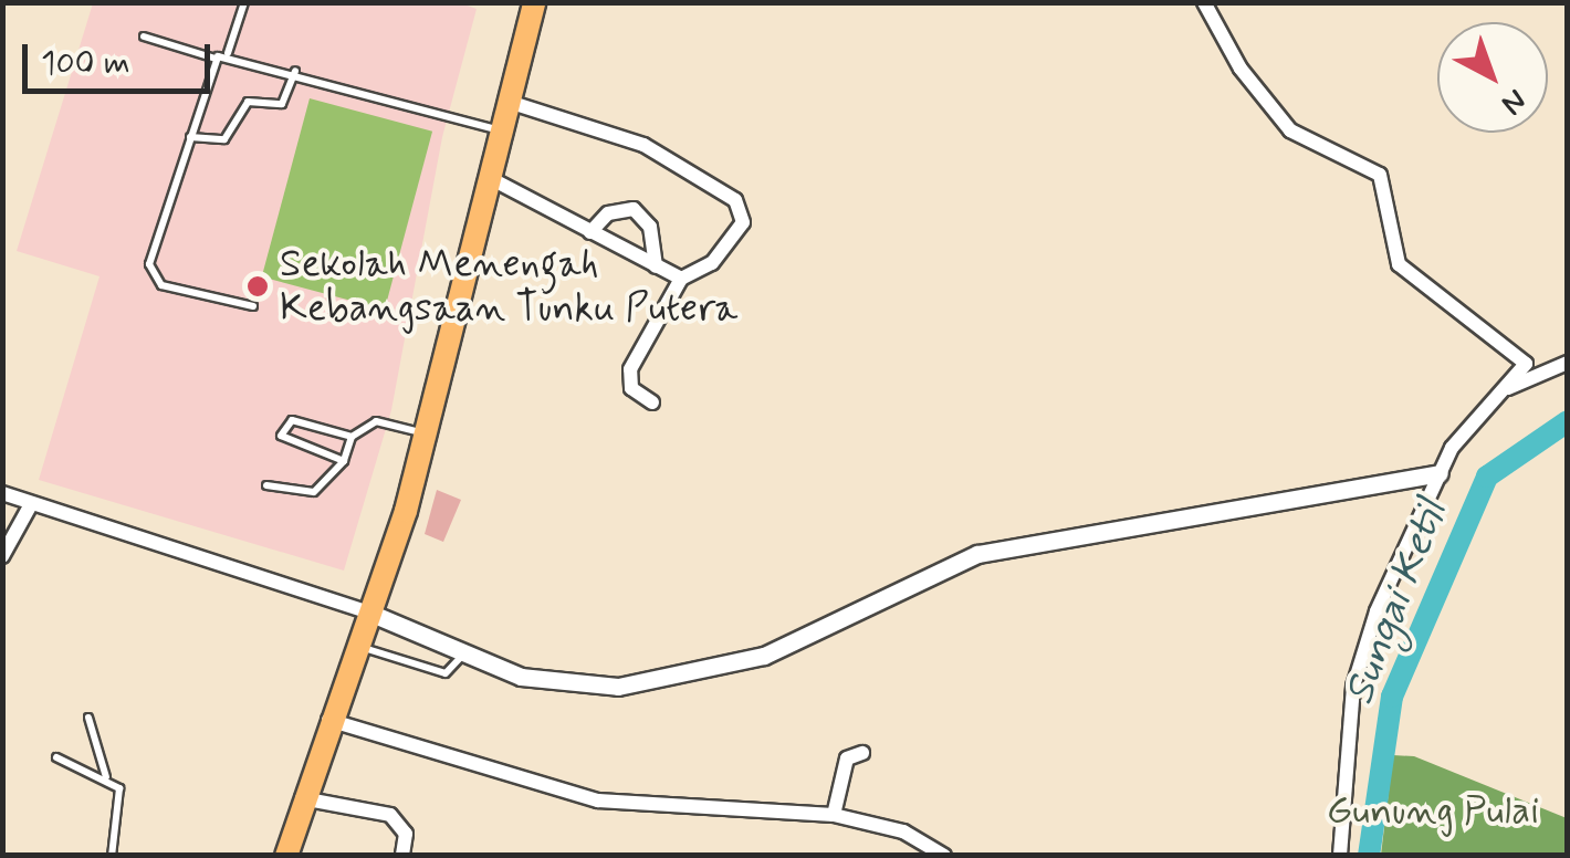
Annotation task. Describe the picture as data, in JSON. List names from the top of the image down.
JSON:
{
  "water": ["Sungai Ketil"],
  "parks": ["Gunung Pulai"],
  "places": ["Sekolah Menengah Kebangsaan Tunku Putera"],
  "scale_bar": "100 m",
  "north": "bottom right"
}
